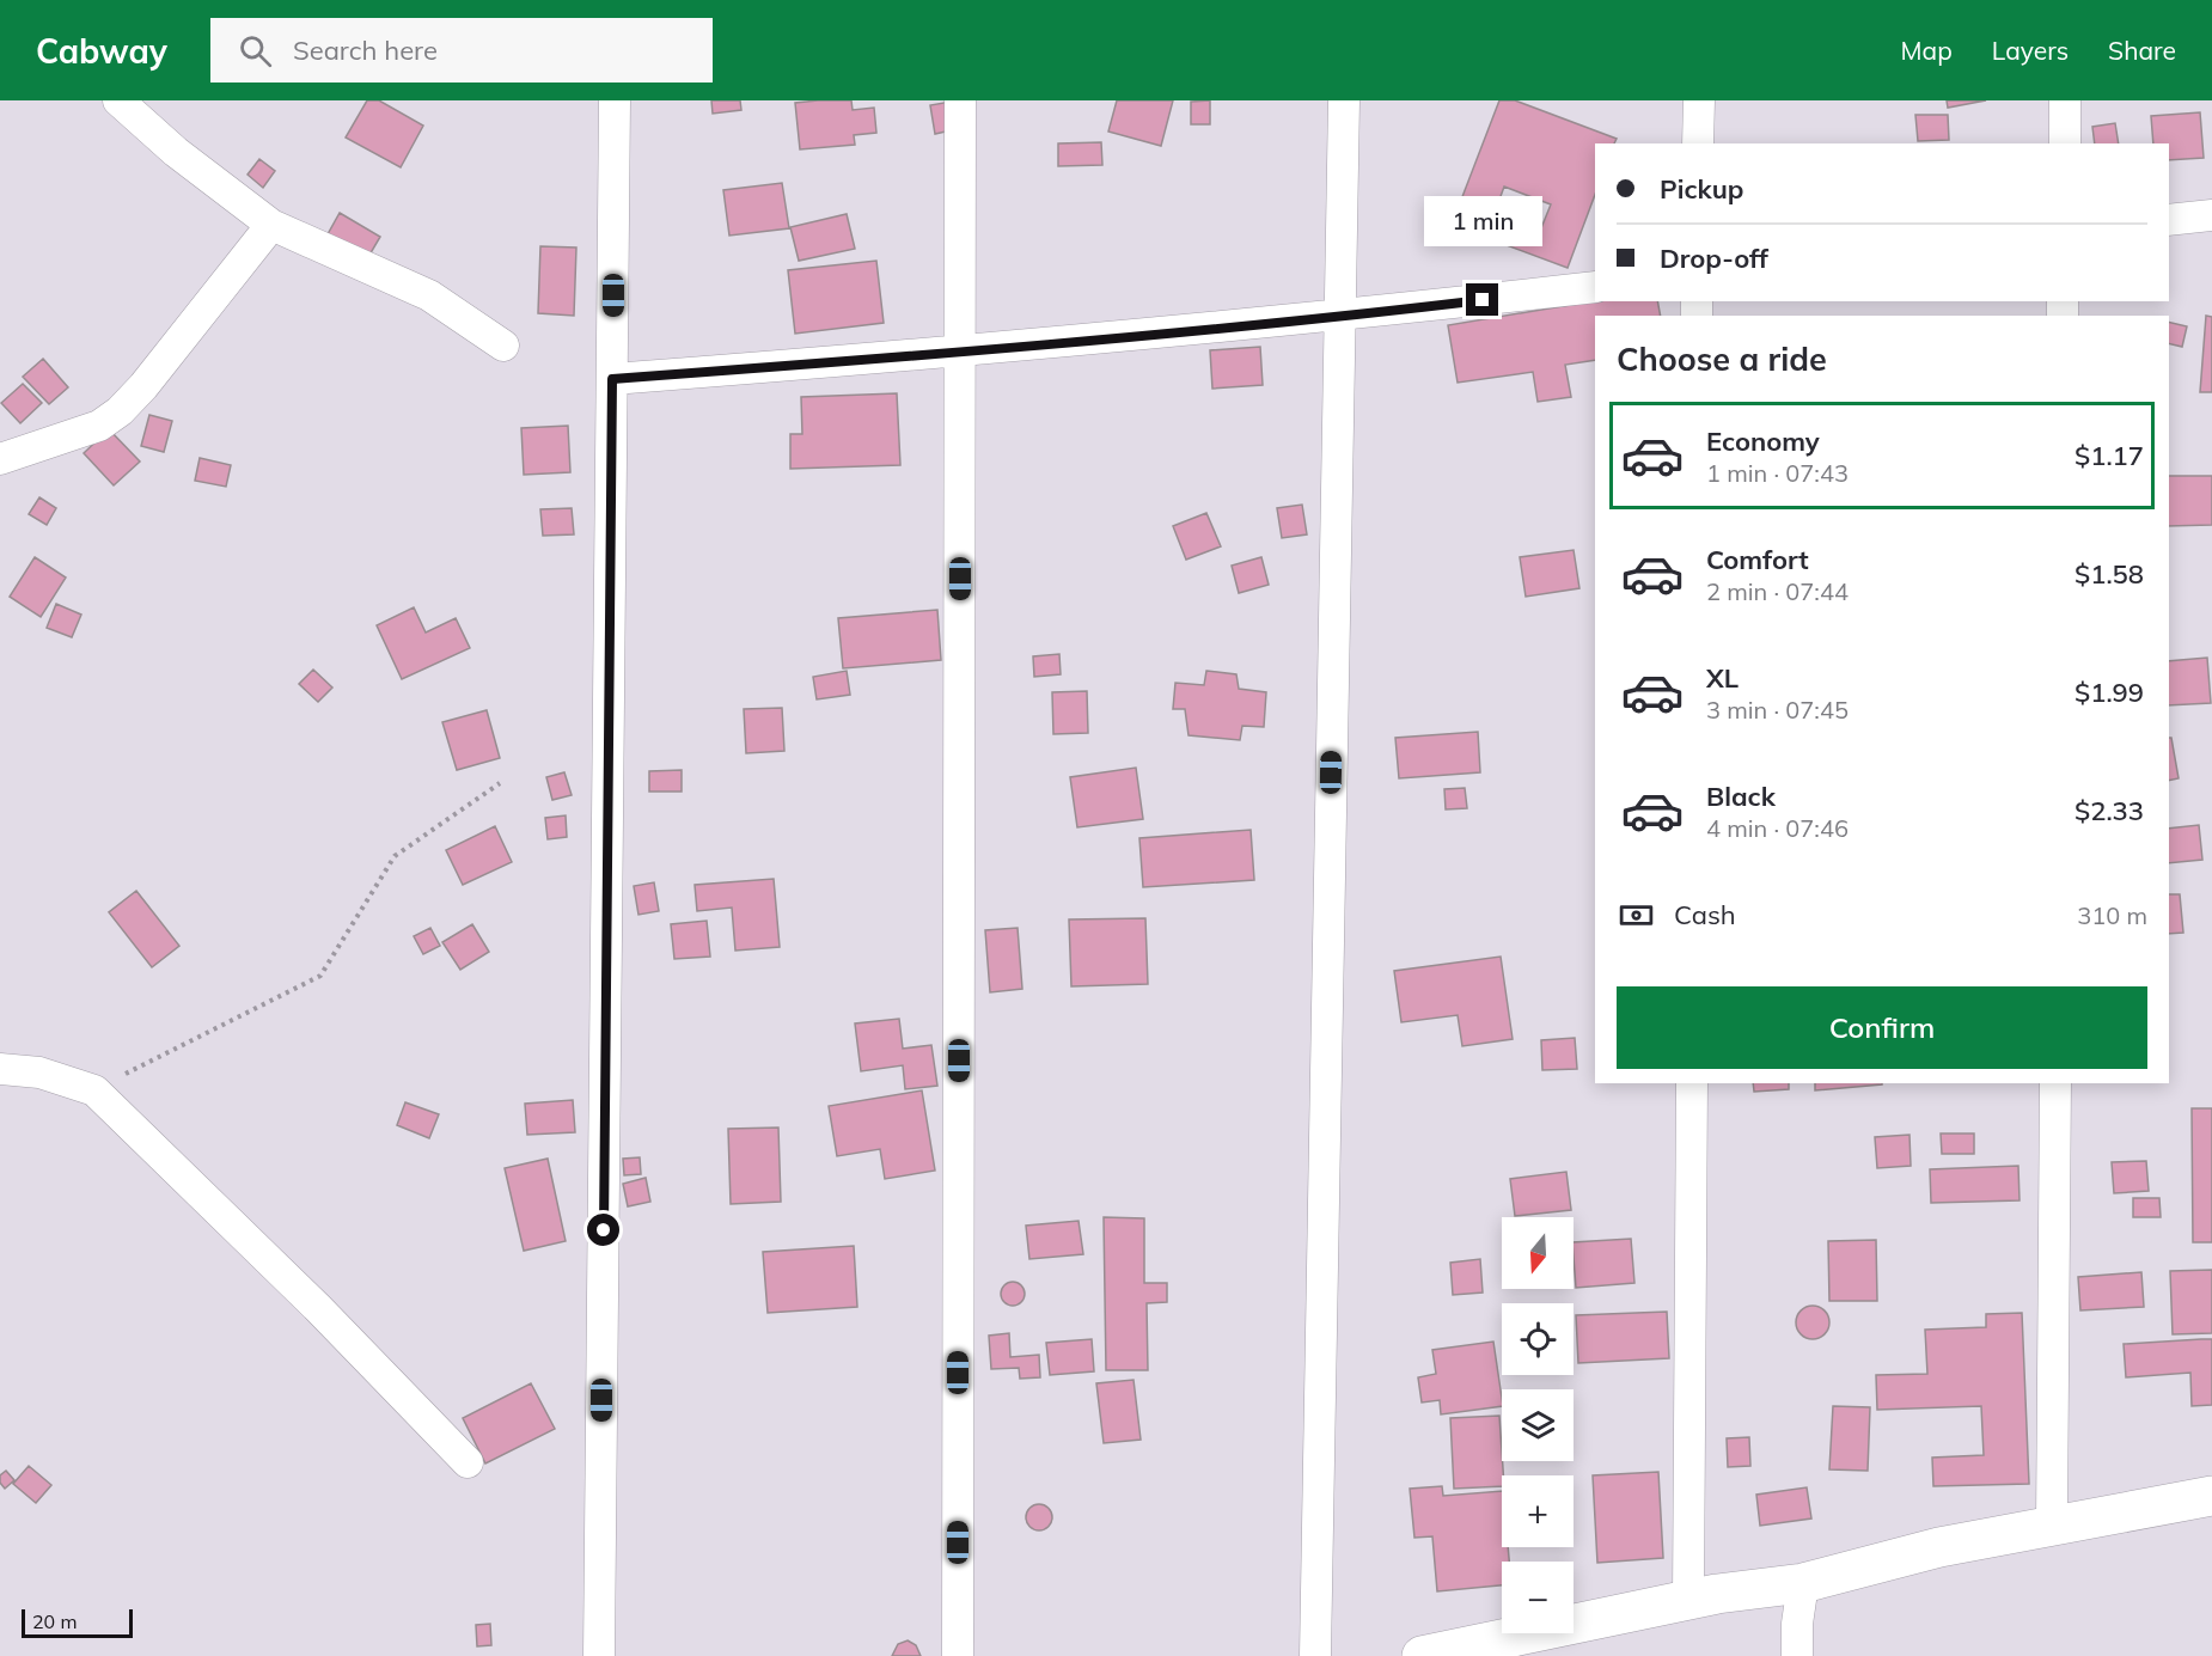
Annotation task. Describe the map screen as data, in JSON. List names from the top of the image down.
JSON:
{
  "scale_bar": "20 m",
  "north": "bottom",
  "page": {
    "header": "Cabway",
    "search": "Search here",
    "nav": ["Map", "Layers", "Share"],
    "banner": ["Pickup", "Drop-off"],
    "bubble": "1 min",
    "heading": "Choose a ride",
    "list": [
      {
        "name": "Economy",
        "note": "1 min · 07:43",
        "value": "$1.17"
      },
      {
        "name": "Comfort",
        "note": "2 min · 07:44",
        "value": "$1.58"
      },
      {
        "name": "XL",
        "note": "3 min · 07:45",
        "value": "$1.99"
      },
      {
        "name": "Black",
        "note": "4 min · 07:46",
        "value": "$2.33"
      }
    ],
    "pay": ["Cash", "310 m"],
    "buttons": "Confirm",
    "map_buttons": ["+", "−"],
    "scale": "20 m"
  }
}
